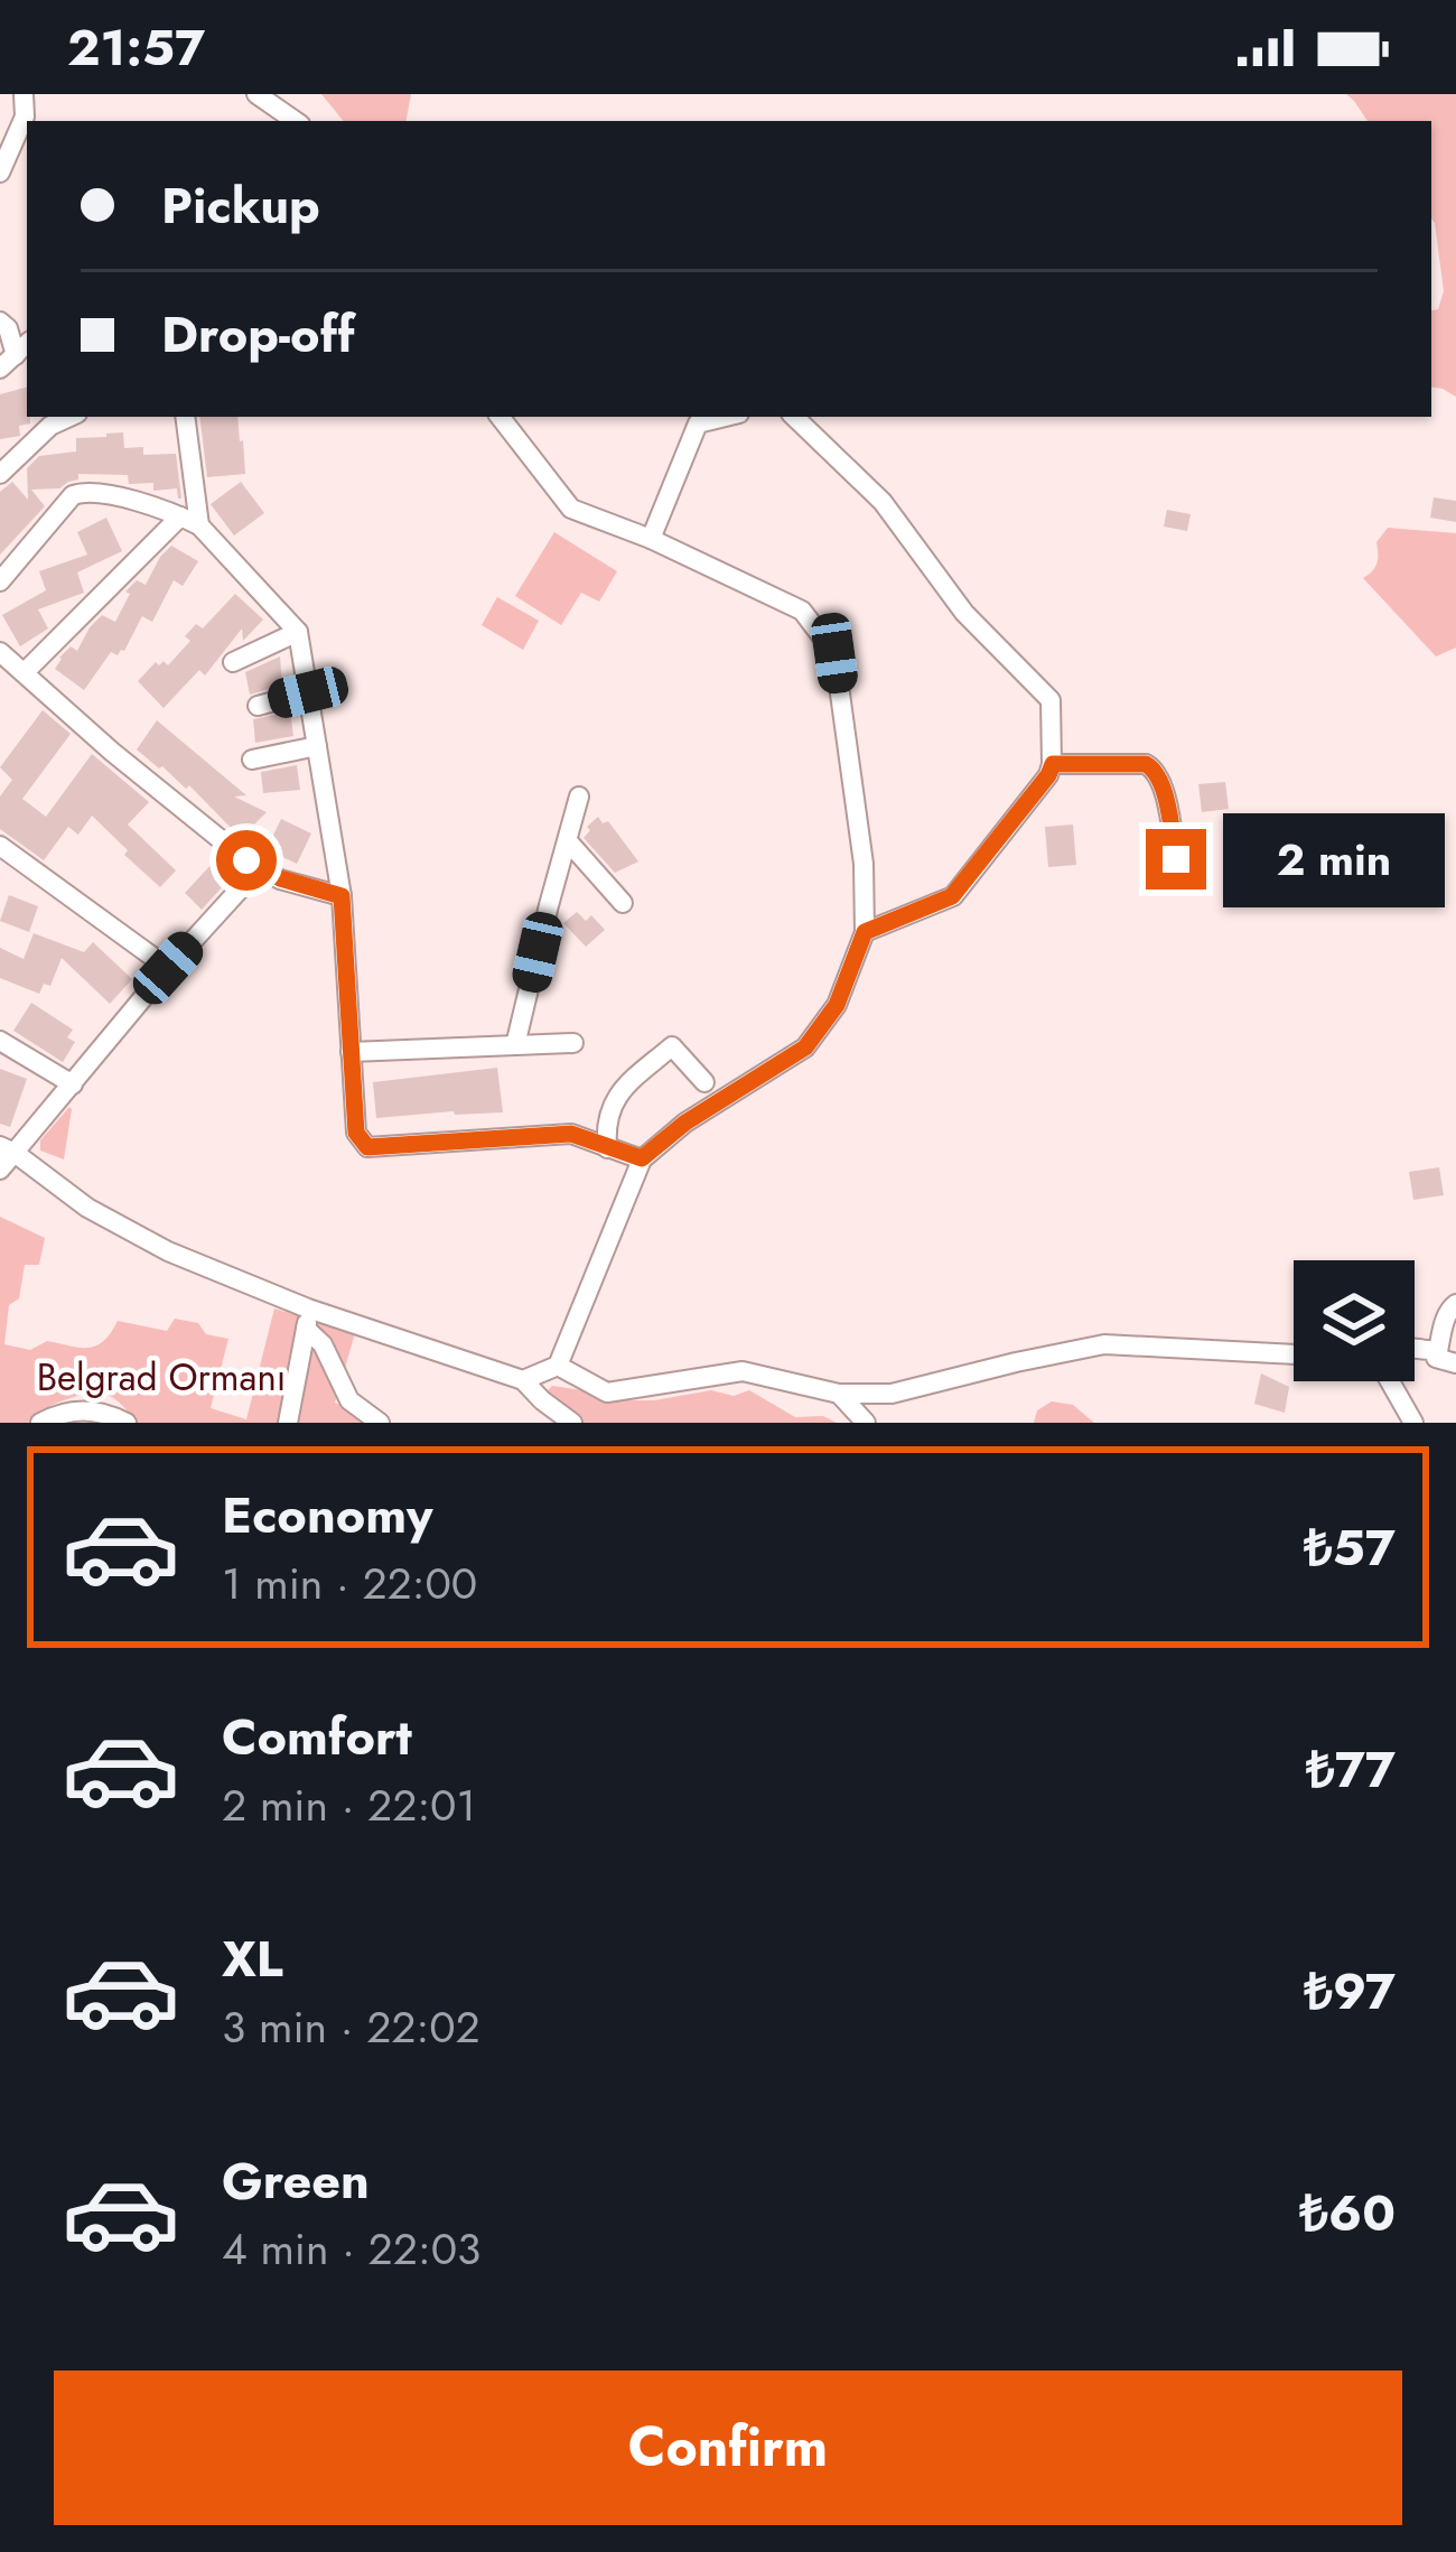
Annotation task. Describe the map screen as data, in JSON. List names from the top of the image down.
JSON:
{
  "parks": ["Belgrad Ormanı"],
  "page": {
    "status": "21:57",
    "banner": ["Pickup", "Drop-off"],
    "bubble": "2 min",
    "list": [
      {
        "name": "Economy",
        "note": "1 min · 22:00",
        "value": "₺57"
      },
      {
        "name": "Comfort",
        "note": "2 min · 22:01",
        "value": "₺77"
      },
      {
        "name": "XL",
        "note": "3 min · 22:02",
        "value": "₺97"
      },
      {
        "name": "Green",
        "note": "4 min · 22:03",
        "value": "₺60"
      }
    ],
    "buttons": "Confirm"
  }
}
